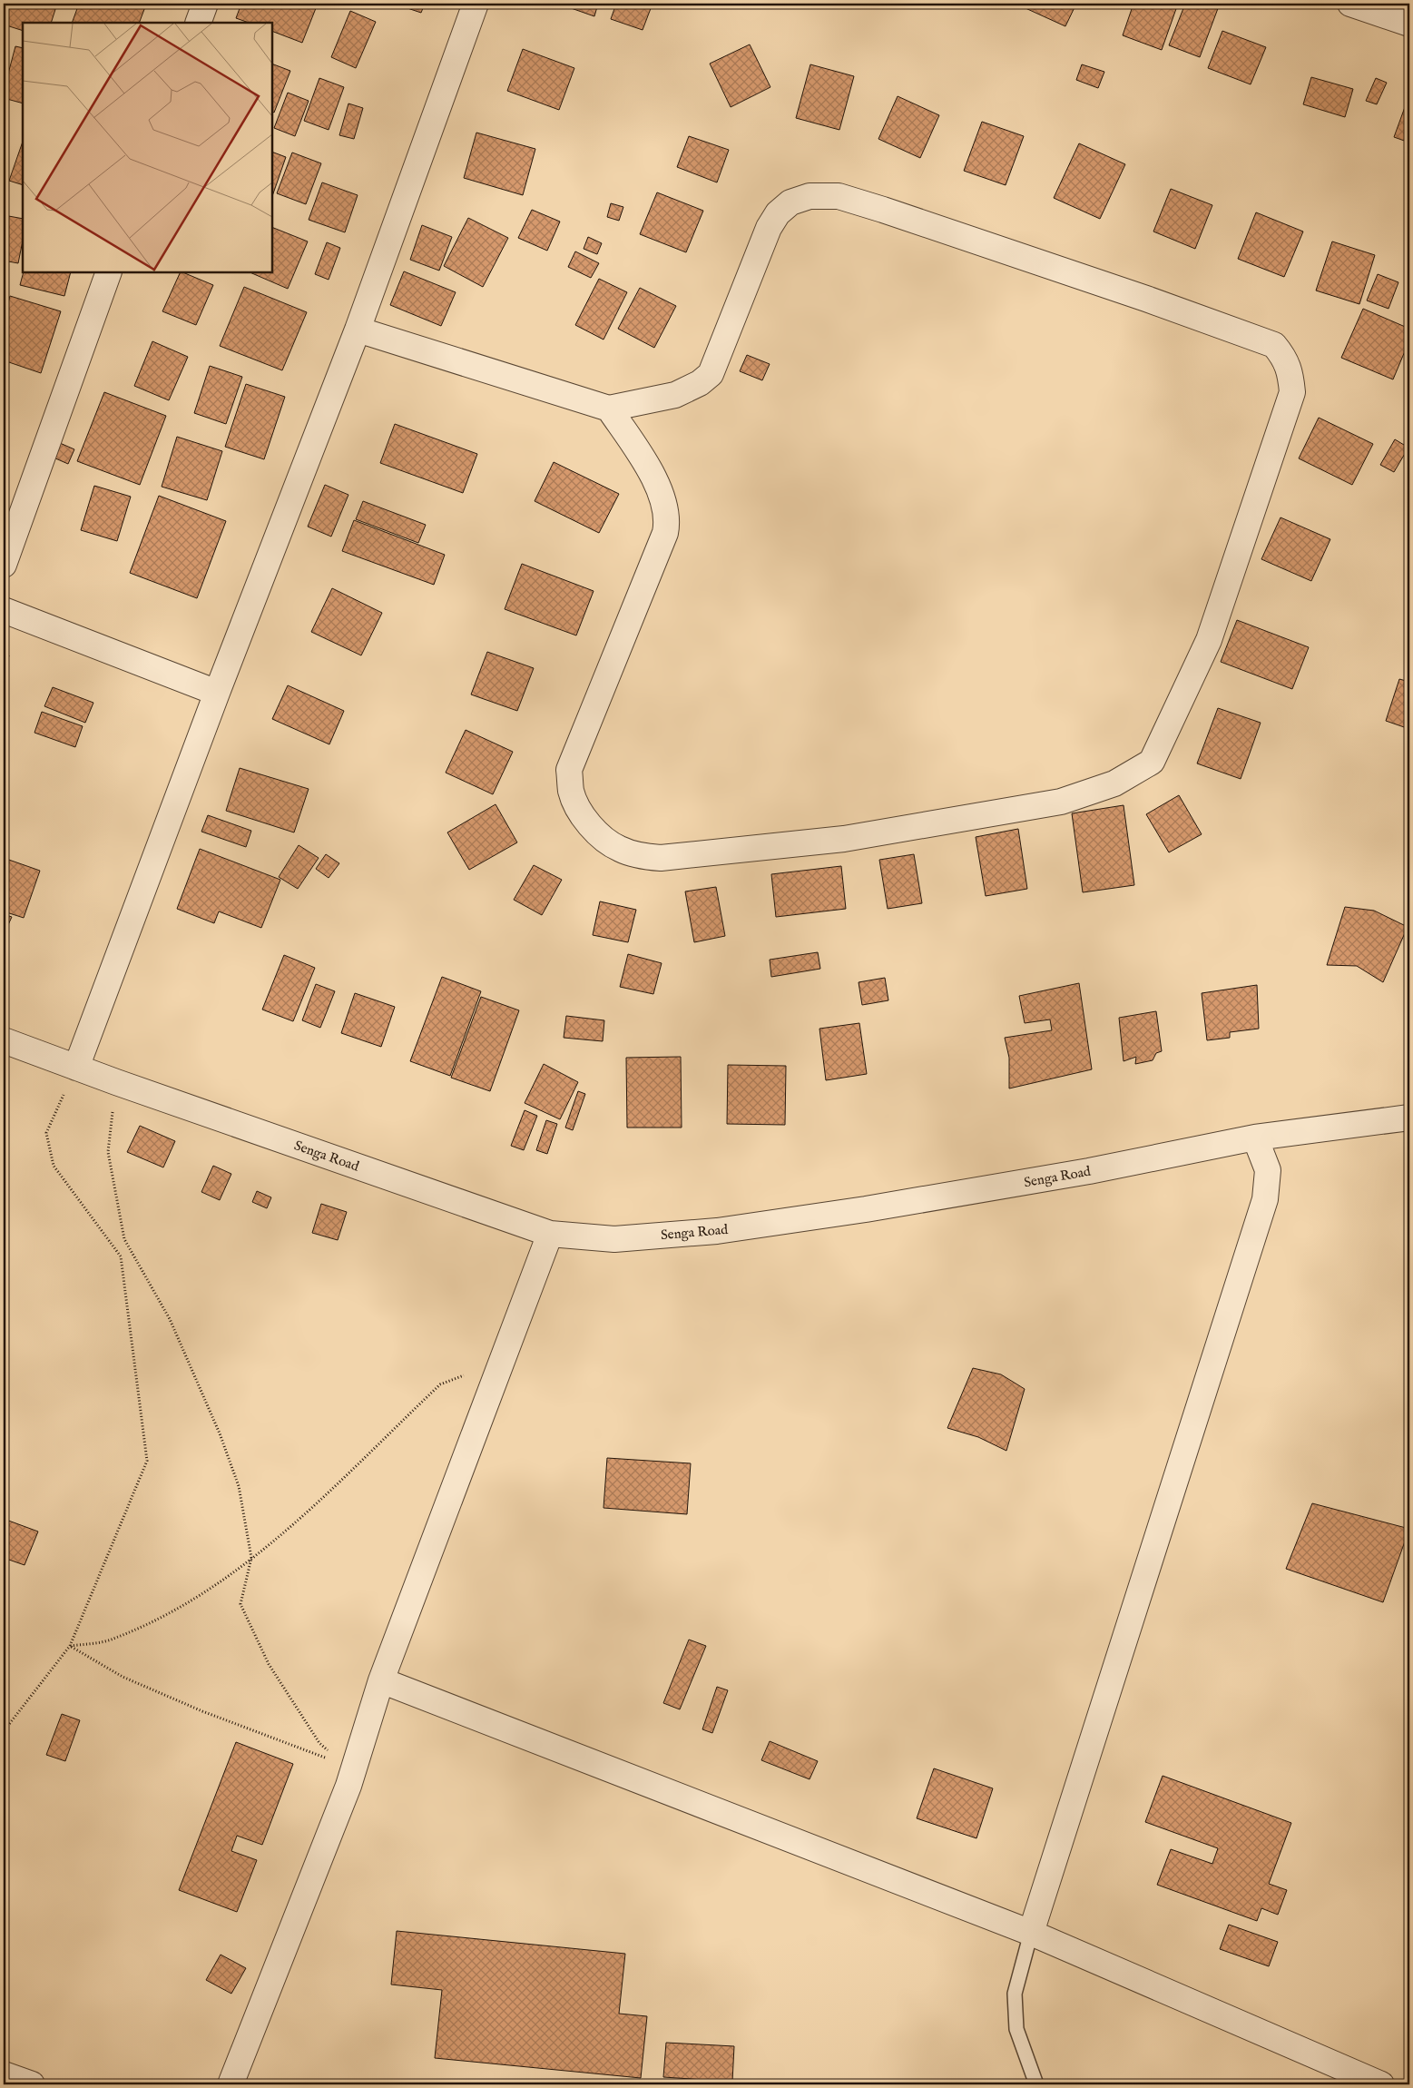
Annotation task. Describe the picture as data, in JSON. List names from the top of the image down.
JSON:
{
  "streets": {
    "street": ["Senga Road"]
  }
}
